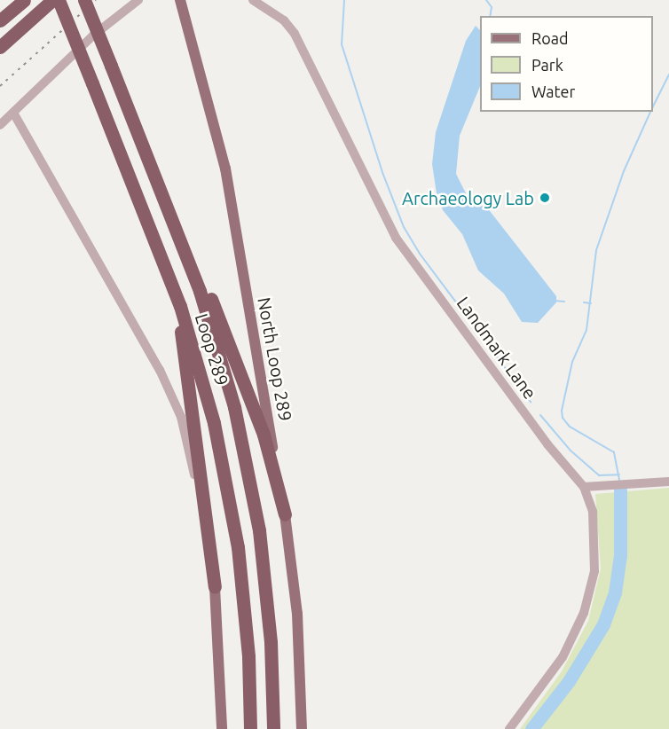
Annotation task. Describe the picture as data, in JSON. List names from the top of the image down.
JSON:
{
  "streets": {
    "highway": ["Loop 289"],
    "main road": ["North Loop 289"],
    "street": ["Landmark Lane"]
  },
  "places": ["Archaeology Lab"],
  "legend": ["Road", "Park", "Water"]
}
